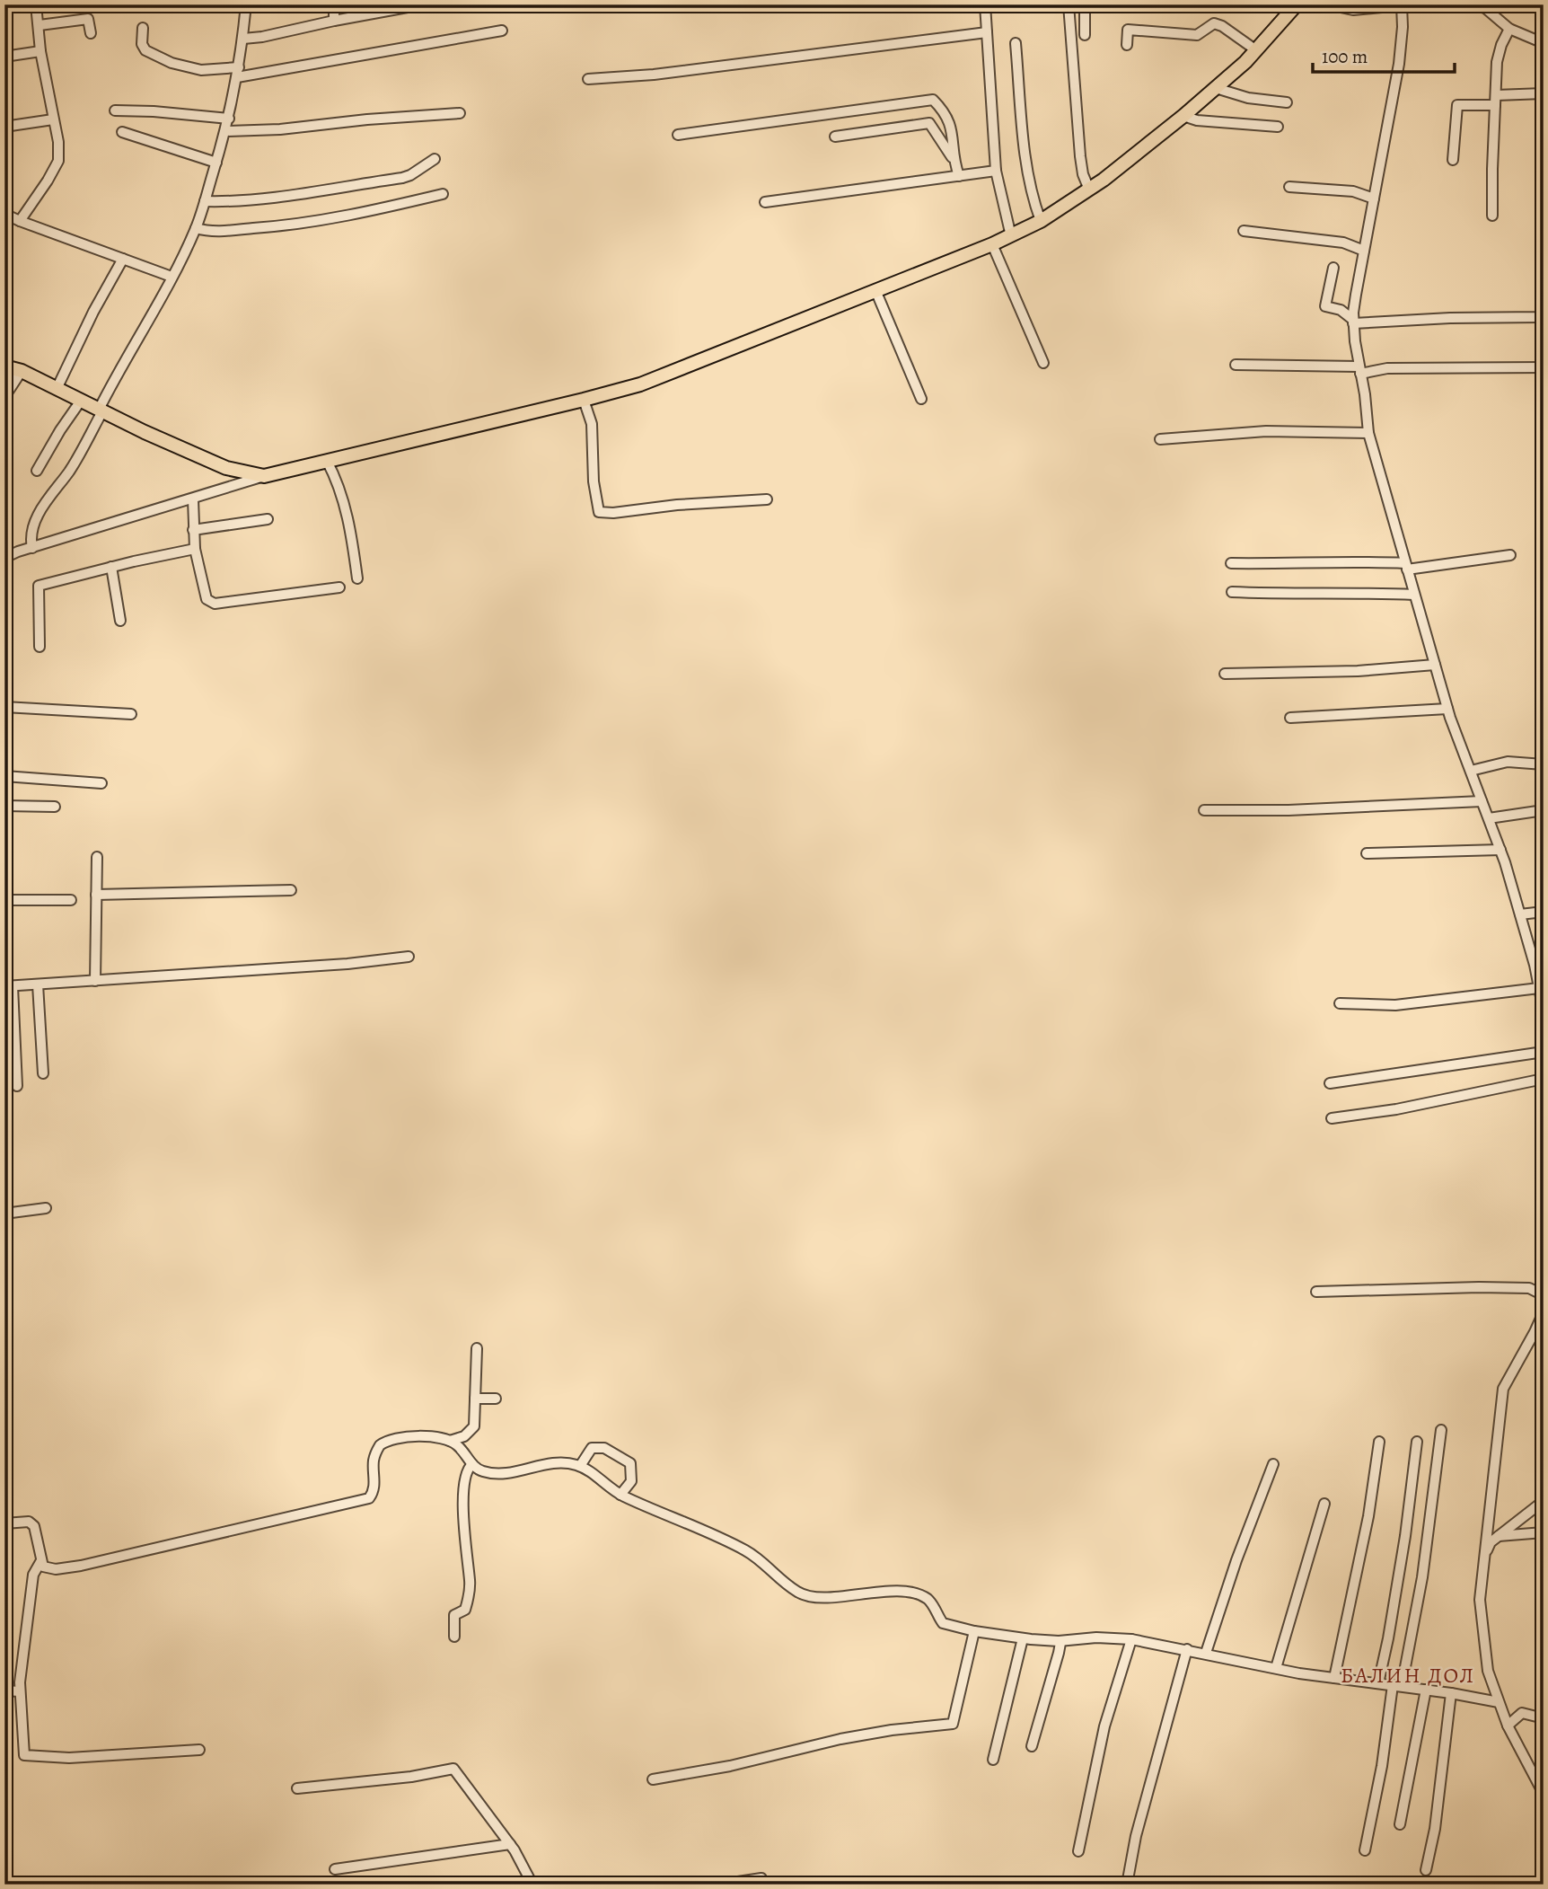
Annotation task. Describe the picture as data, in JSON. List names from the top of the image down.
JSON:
{
  "districts": ["БАЛИН ДОЛ"],
  "scale_bar": "100 m"
}
